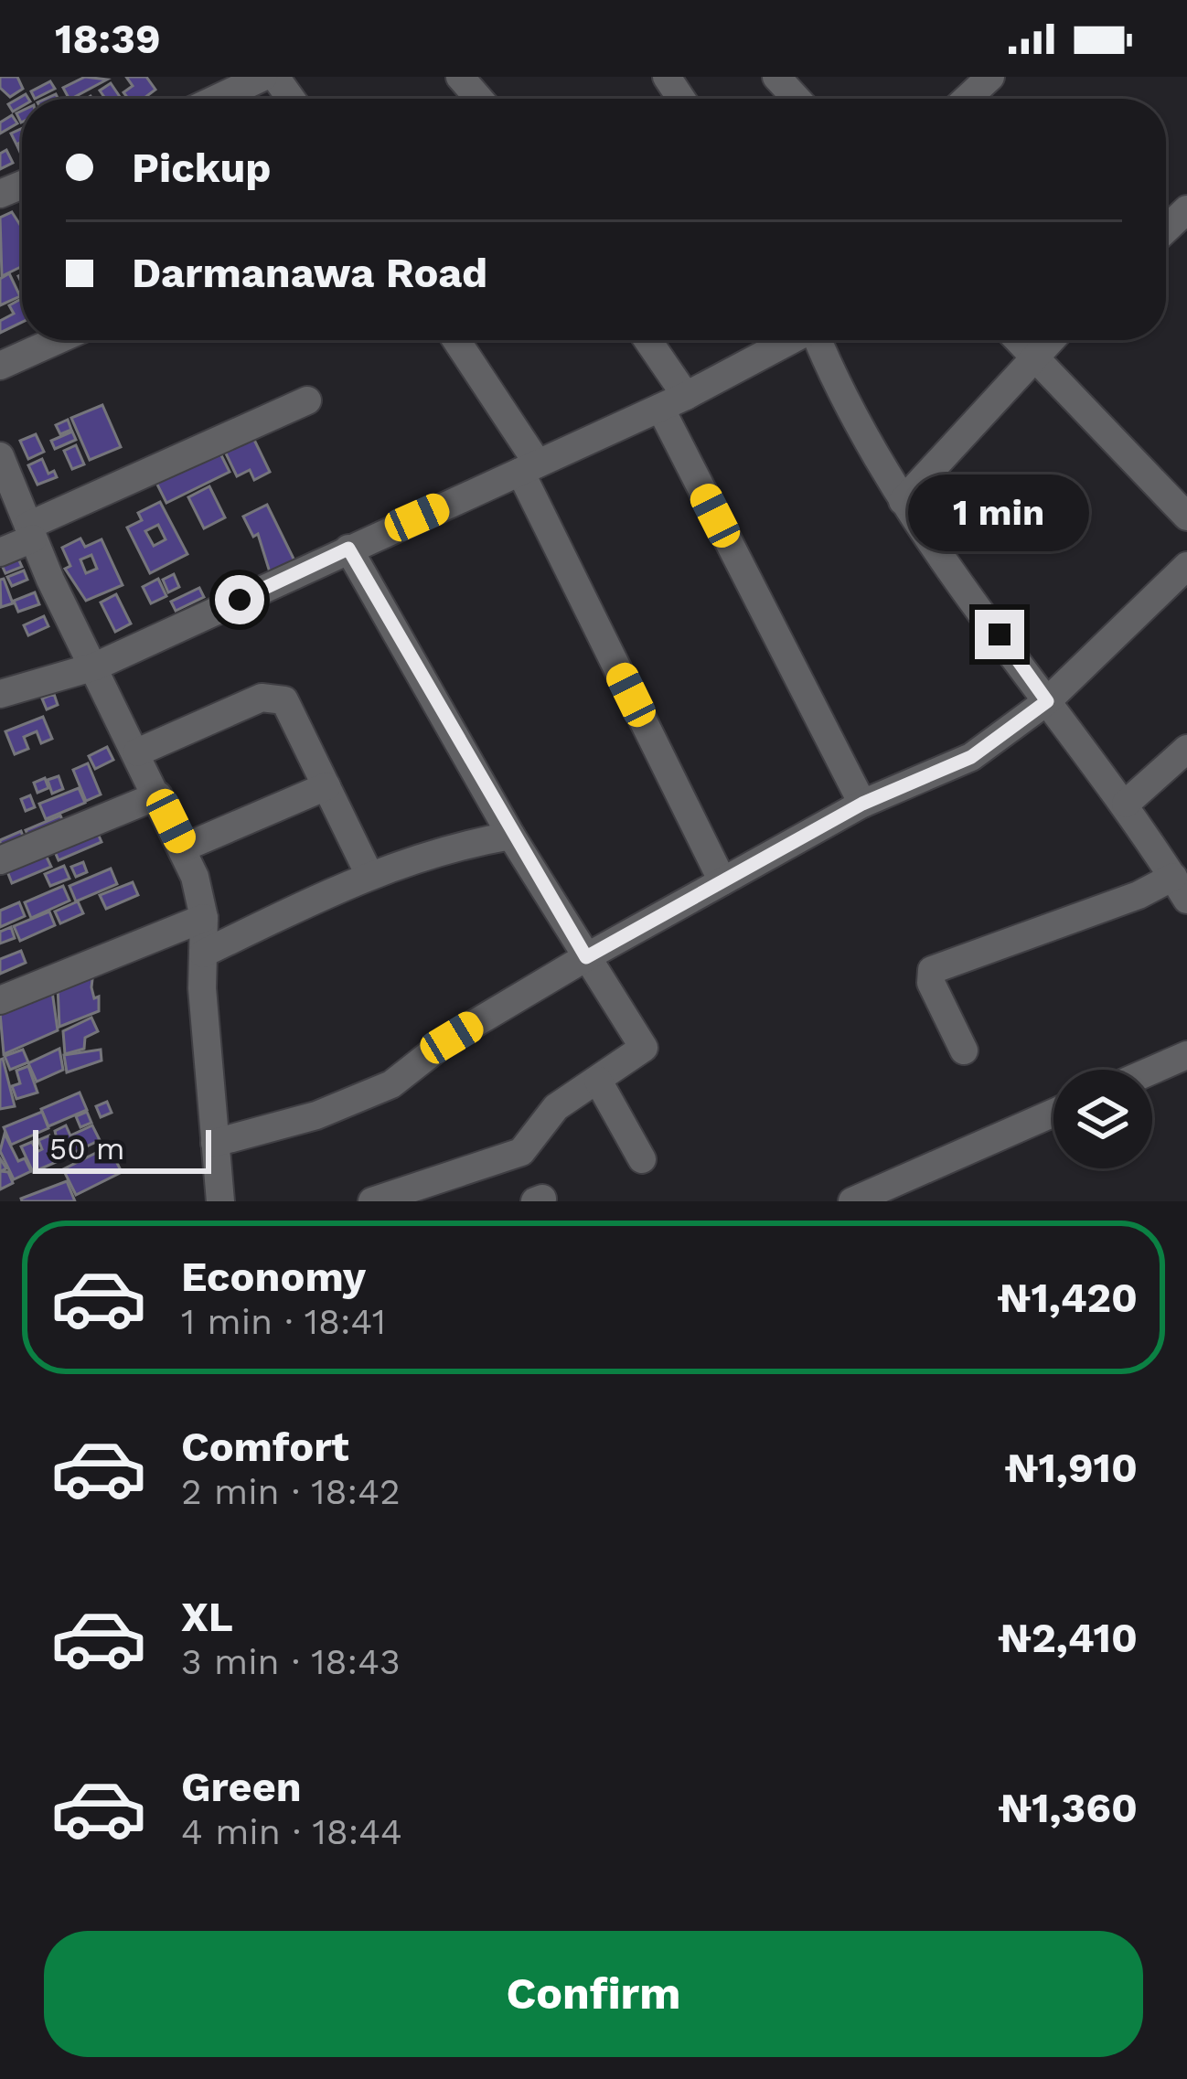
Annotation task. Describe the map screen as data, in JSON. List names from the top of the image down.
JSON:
{
  "scale_bar": "50 m",
  "page": {
    "status": "18:39",
    "banner": ["Pickup", "Darmanawa Road"],
    "bubble": "1 min",
    "scale": "50 m",
    "list": [
      {
        "name": "Economy",
        "note": "1 min · 18:41",
        "value": "₦1,420"
      },
      {
        "name": "Comfort",
        "note": "2 min · 18:42",
        "value": "₦1,910"
      },
      {
        "name": "XL",
        "note": "3 min · 18:43",
        "value": "₦2,410"
      },
      {
        "name": "Green",
        "note": "4 min · 18:44",
        "value": "₦1,360"
      }
    ],
    "buttons": "Confirm"
  }
}
